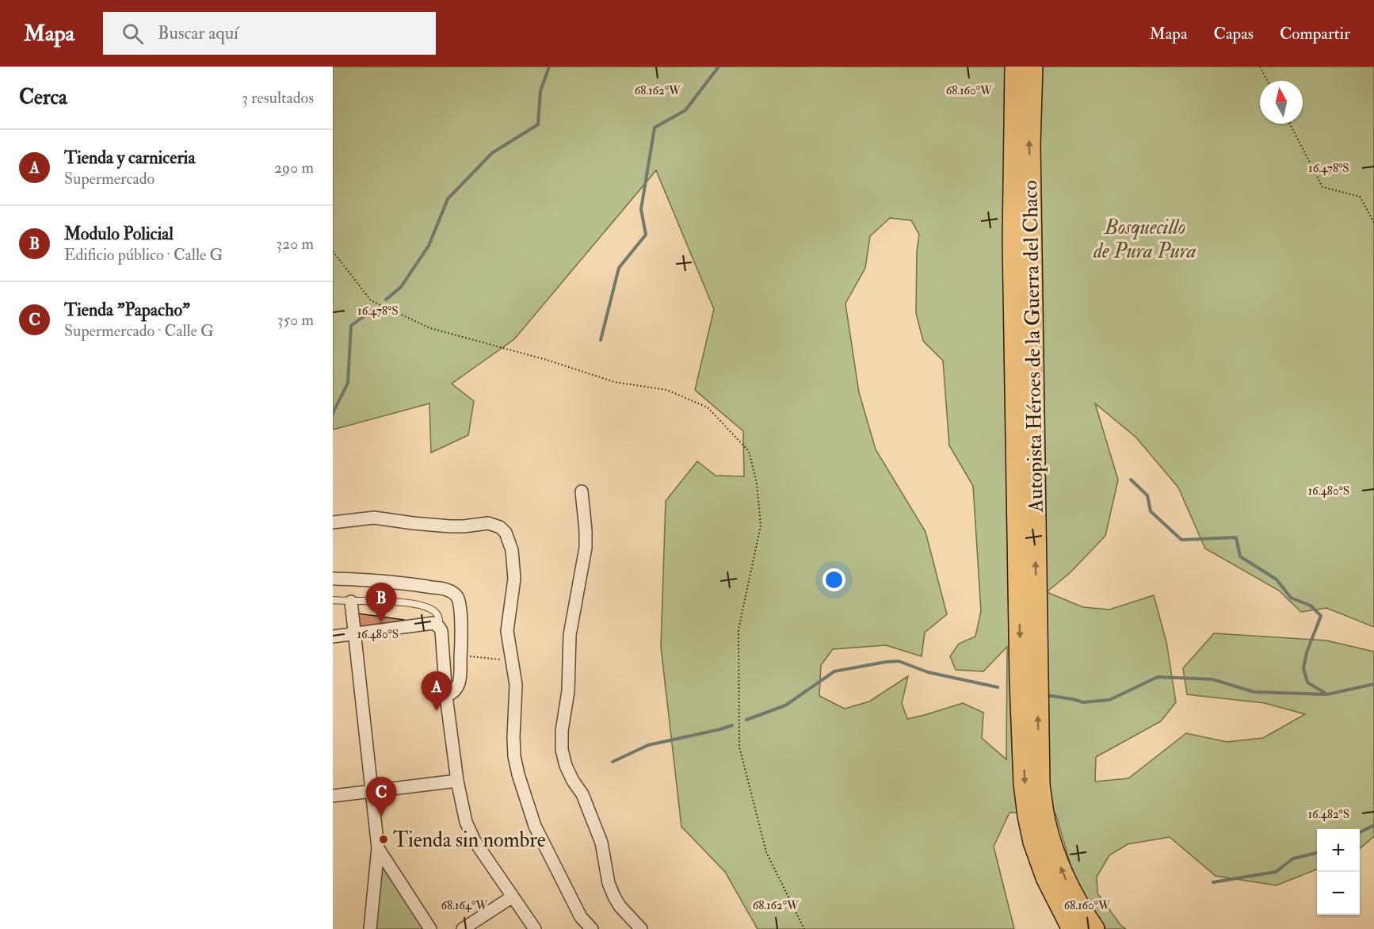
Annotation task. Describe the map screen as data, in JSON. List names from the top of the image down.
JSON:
{
  "streets": {
    "highway": ["Autopista Héroes de la Guerra del Chaco"]
  },
  "parks": ["Bosquecillo de Pura Pura"],
  "places": ["Tienda sin nombre"],
  "north": "top",
  "page": {
    "header": "Mapa",
    "search": "Buscar aquí",
    "nav": ["Mapa", "Capas", "Compartir"],
    "heading": ["Cerca", "3 resultados"],
    "list": [
      {
        "mark": "A",
        "name": "Tienda y carniceria",
        "note": "Supermercado",
        "value": "290 m"
      },
      {
        "mark": "B",
        "name": "Modulo Policial",
        "note": "Edificio público · Calle G",
        "value": "320 m"
      },
      {
        "mark": "C",
        "name": "Tienda \"Papacho\"",
        "note": "Supermercado · Calle G",
        "value": "350 m"
      }
    ],
    "pins": ["B", "A", "C"],
    "map_buttons": ["+", "−"]
  },
  "coordinates": [
    "68.162°W",
    "68.160°W",
    "16.478°S",
    "16.480°S",
    "16.482°S",
    "68.164°W"
  ]
}
